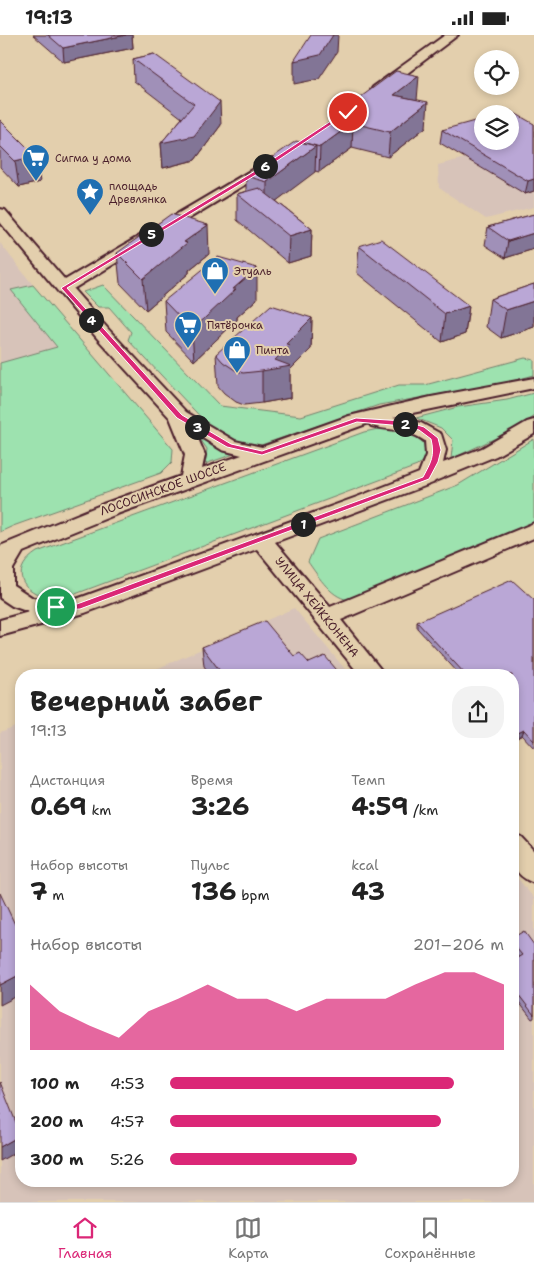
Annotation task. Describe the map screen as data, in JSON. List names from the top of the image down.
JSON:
{
  "streets": {
    "street": ["ЛОСОСИНСКОЕ ШОССЕ", "УЛИЦА ХЕЙККОНЕНА"]
  },
  "places": {
    "supermarket": ["Сигма у дома", "Пятёрочка"],
    "place": ["площадь Древлянка"],
    "shop": ["Этуаль", "Пинта"]
  },
  "page": {
    "status": "19:13",
    "pins": [
      "6",
      "5",
      "4",
      "2",
      "3",
      "1"
    ],
    "heading": ["Вечерний забег", "19:13"],
    "stats": [
      ["Дистанция", "0.69 km"],
      ["Время", "3:26"],
      ["Темп", "4:59 /km"],
      ["Набор высоты", "7 m"],
      ["Пульс", "136 bpm"],
      ["kcal", "43"]
    ],
    "chart": ["Набор высоты", "201–206 m"],
    "list": [
      {
        "name": "100 m",
        "note": "4:53"
      },
      {
        "name": "200 m",
        "note": "4:57"
      },
      {
        "name": "300 m",
        "note": "5:26"
      }
    ],
    "tabs": ["Главная", "Карта", "Сохранённые"]
  }
}
